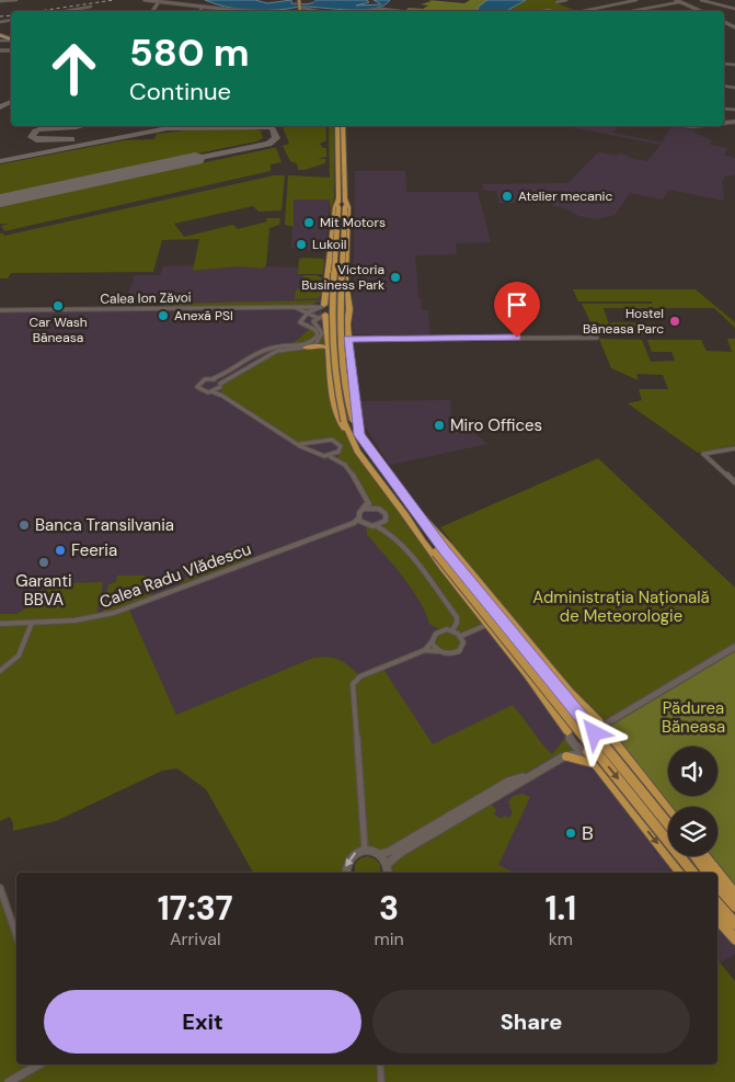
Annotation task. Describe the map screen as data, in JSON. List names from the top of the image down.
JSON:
{
  "streets": {
    "street": ["Calea Ion Zăvoi", "Calea Radu Vlădescu"]
  },
  "parks": ["Administrația Națională de Meteorologie", "Pădurea Băneasa"],
  "places": [
    "Atelier mecanic",
    "Mit Motors",
    "Lukoil",
    "Victoria Business Park",
    "Car Wash Băneasa",
    "Anexă PSI",
    "Hostel Băneasa Parc",
    "Miro Offices",
    "Banca Transilvania",
    "Feeria",
    "Garanti BBVA",
    "B"
  ],
  "page": {
    "turn": ["580 m", "Continue"],
    "eta": [
      "17:37",
      "Arrival",
      "3",
      "min",
      "1.1",
      "km"
    ],
    "buttons": ["Exit", "Share"]
  }
}
